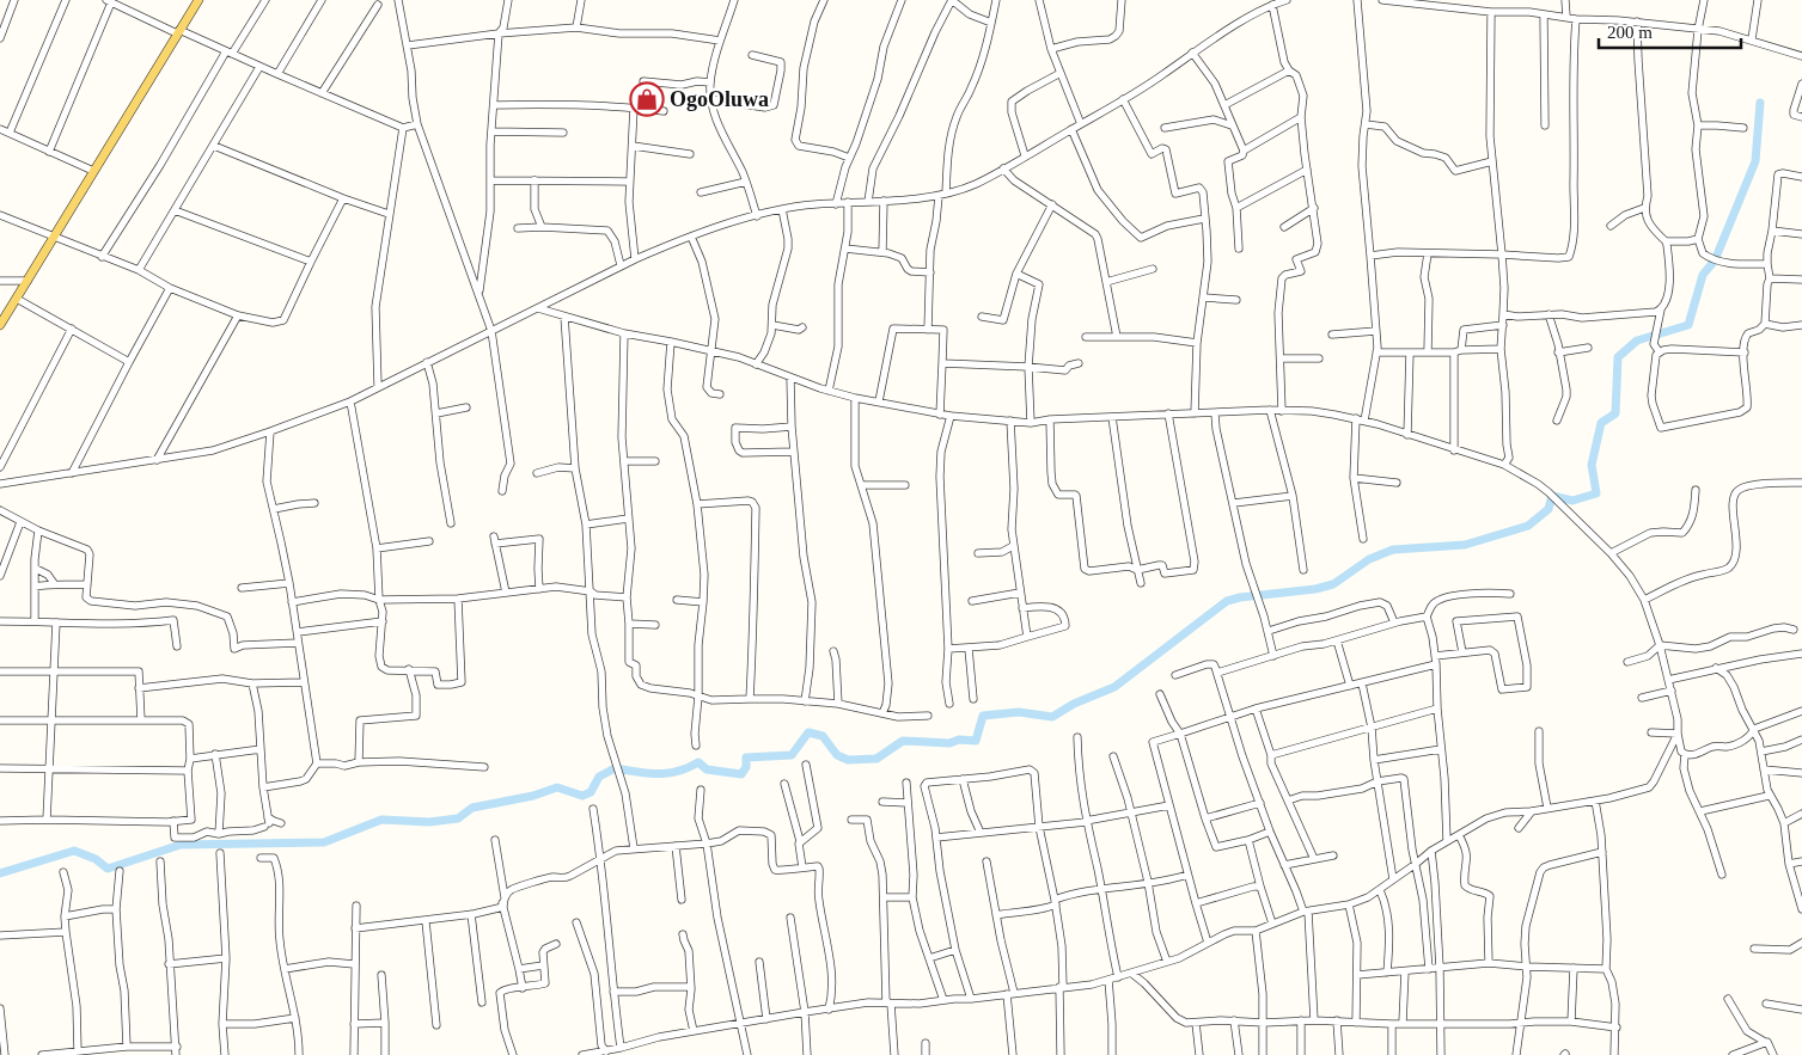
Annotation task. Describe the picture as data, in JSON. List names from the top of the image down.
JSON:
{
  "places": {
    "shop": ["OgoOluwa"]
  },
  "scale_bar": "200 m"
}
